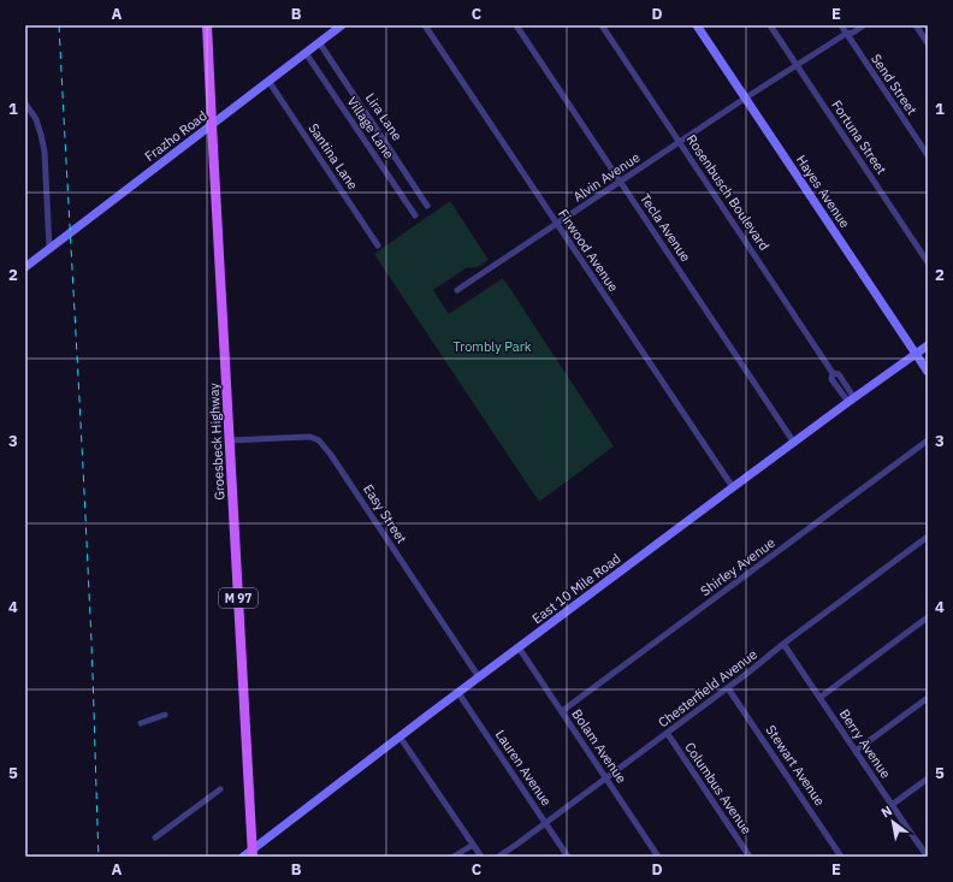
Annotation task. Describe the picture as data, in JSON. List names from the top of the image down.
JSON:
{
  "streets": {
    "main road": [
      "Frazho Road",
      "Hayes Avenue",
      "Groesbeck Highway",
      "East 10 Mile Road",
      "M 97"
    ],
    "street": [
      "Send Street",
      "Lira Lane",
      "Village Lane",
      "Fortuna Street",
      "Santina Lane",
      "Alvin Avenue",
      "Rosenbusch Boulevard",
      "Tecla Avenue",
      "Firwood Avenue",
      "Easy Street",
      "Shirley Avenue",
      "Chesterfield Avenue",
      "Berry Avenue",
      "Bolam Avenue",
      "Stewart Avenue",
      "Lauren Avenue",
      "Columbus Avenue"
    ]
  },
  "crossings": [
    ["Send Street", "Alvin Avenue"],
    ["Lira Lane", "Frazho Road"],
    ["Village Lane", "Frazho Road"],
    ["Frazho Road", "Santina Lane"],
    ["Frazho Road", "Groesbeck Highway"],
    ["Fortuna Street", "Alvin Avenue"],
    ["Alvin Avenue", "Hayes Avenue"],
    ["Alvin Avenue", "Rosenbusch Boulevard"],
    ["Alvin Avenue", "Tecla Avenue"],
    ["Alvin Avenue", "Firwood Avenue"],
    ["Hayes Avenue", "East 10 Mile Road"],
    ["Rosenbusch Boulevard", "East 10 Mile Road"],
    ["Tecla Avenue", "East 10 Mile Road"],
    ["Firwood Avenue", "East 10 Mile Road"],
    ["Groesbeck Highway", "Easy Street"],
    ["Groesbeck Highway", "East 10 Mile Road"],
    ["Easy Street", "East 10 Mile Road"],
    ["Shirley Avenue", "Bolam Avenue"],
    ["East 10 Mile Road", "Bolam Avenue"],
    ["East 10 Mile Road", "Lauren Avenue"],
    ["Chesterfield Avenue", "Berry Avenue"],
    ["Chesterfield Avenue", "Bolam Avenue"],
    ["Chesterfield Avenue", "Stewart Avenue"],
    ["Chesterfield Avenue", "Lauren Avenue"],
    ["Chesterfield Avenue", "Columbus Avenue"]
  ],
  "parks": ["Trombly Park"],
  "north": "top left",
  "grid": {
    "columns": [
      "A",
      "B",
      "C",
      "D",
      "E"
    ],
    "rows": [
      "1",
      "2",
      "3",
      "4",
      "5"
    ]
  }
}
